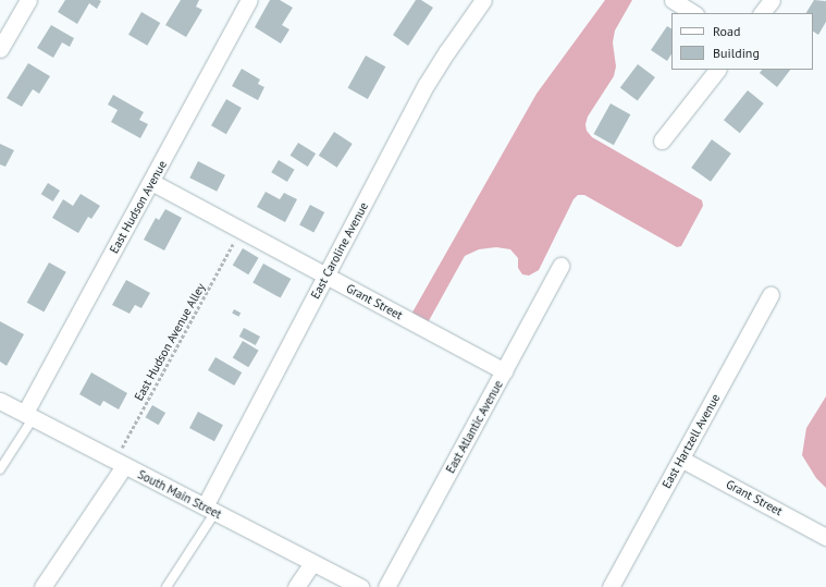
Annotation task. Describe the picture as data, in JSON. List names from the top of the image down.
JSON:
{
  "streets": {
    "street": [
      "East Hudson Avenue",
      "East Caroline Avenue",
      "Grant Street",
      "East Atlantic Avenue",
      "East Hartzell Avenue",
      "South Main Street"
    ],
    "path": ["East Hudson Avenue Alley"]
  },
  "crossings": [
    ["East Hudson Avenue", "Grant Street"],
    ["East Hudson Avenue", "South Main Street"],
    ["East Caroline Avenue", "Grant Street"],
    ["East Caroline Avenue", "South Main Street"],
    ["Grant Street", "East Hudson Avenue Alley"],
    ["Grant Street", "East Atlantic Avenue"],
    ["Grant Street", "East Hartzell Avenue"],
    ["East Hudson Avenue Alley", "South Main Street"]
  ],
  "legend": ["Road", "Building"]
}
